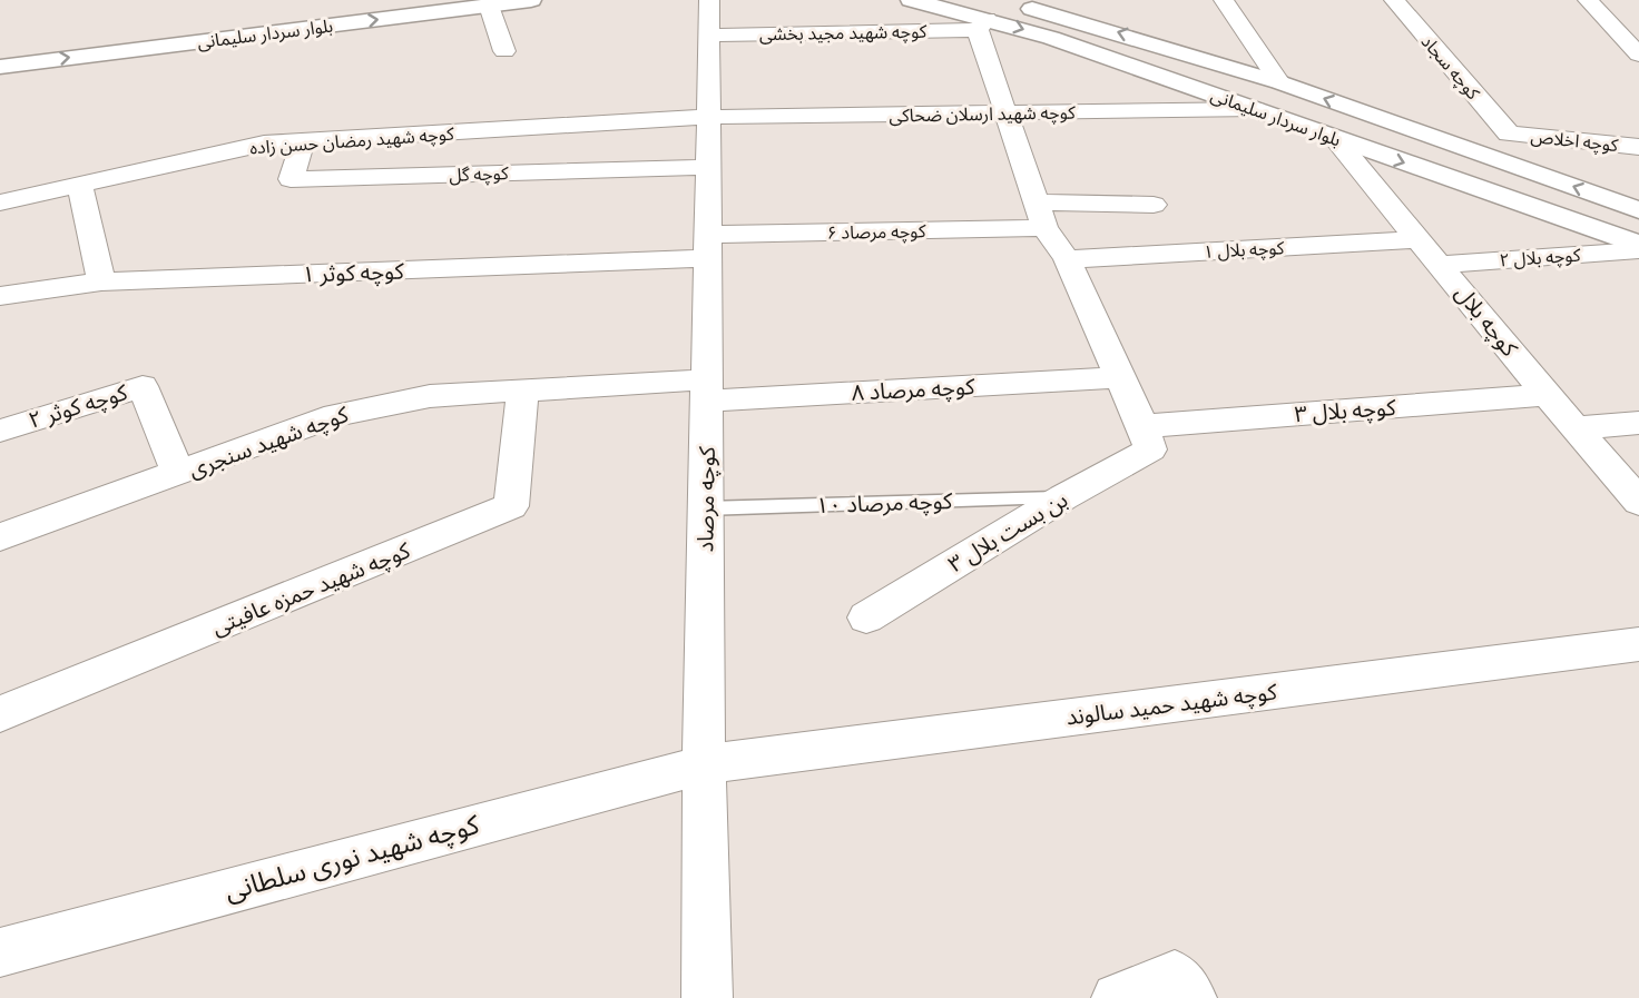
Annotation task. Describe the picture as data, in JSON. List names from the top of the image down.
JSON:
{
  "streets": {
    "main road": ["بلوار سردار سلیمانی"],
    "street": [
      "کوچه شهید مجید بخشی",
      "کوچه سجاد",
      "کوچه شهید ارسلان ضحاکی",
      "کوچه شهید رمضان حسن زاده",
      "کوچه اخلاص",
      "کوچه گل",
      "کوچه مرصاد ۶",
      "کوچه بلال ۱",
      "کوچه بلال ۲",
      "کوچه کوثر ۱",
      "کوچه بلال",
      "کوچه مرصاد ۸",
      "کوچه کوثر ۲",
      "کوچه بلال ۳",
      "کوچه شهید سنجری",
      "کوچه مرصاد",
      "بن بست بلال ۳",
      "کوچه شهید حمزه عافیتی",
      "کوچه شهید حمید سالوند",
      "کوچه شهید نوری سلطانی"
    ],
    "lane": ["کوچه مرصاد ۱۰"]
  },
  "crossings": [
    ["کوچه شهید مجید بخشی", "بلوار سردار سلیمانی"],
    ["کوچه شهید مجید بخشی", "کوچه مرصاد"],
    ["بلوار سردار سلیمانی", "کوچه شهید ارسلان ضحاکی"],
    ["بلوار سردار سلیمانی", "کوچه بلال"],
    ["کوچه سجاد", "کوچه اخلاص"],
    ["کوچه شهید ارسلان ضحاکی", "کوچه شهید رمضان حسن زاده"],
    ["کوچه شهید ارسلان ضحاکی", "کوچه مرصاد"],
    ["کوچه شهید رمضان حسن زاده", "کوچه گل"],
    ["کوچه شهید رمضان حسن زاده", "کوچه مرصاد"],
    ["کوچه گل", "کوچه مرصاد"],
    ["کوچه مرصاد ۶", "کوچه کوثر ۱"],
    ["کوچه مرصاد ۶", "کوچه مرصاد"],
    ["کوچه بلال ۱", "کوچه بلال"],
    ["کوچه بلال ۲", "کوچه بلال"],
    ["کوچه کوثر ۱", "کوچه مرصاد"],
    ["کوچه بلال", "کوچه بلال ۳"],
    ["کوچه مرصاد ۸", "کوچه شهید سنجری"],
    ["کوچه مرصاد ۸", "کوچه مرصاد"],
    ["کوچه کوثر ۲", "کوچه شهید سنجری"],
    ["کوچه بلال ۳", "بن بست بلال ۳"],
    ["کوچه شهید سنجری", "کوچه مرصاد"],
    ["کوچه شهید سنجری", "کوچه شهید حمزه عافیتی"],
    ["کوچه مرصاد", "کوچه مرصاد ۱۰"],
    ["کوچه مرصاد", "کوچه شهید حمید سالوند"],
    ["کوچه مرصاد", "کوچه شهید نوری سلطانی"],
    ["کوچه مرصاد ۱۰", "بن بست بلال ۳"],
    ["کوچه شهید حمید سالوند", "کوچه شهید نوری سلطانی"]
  ]
}
